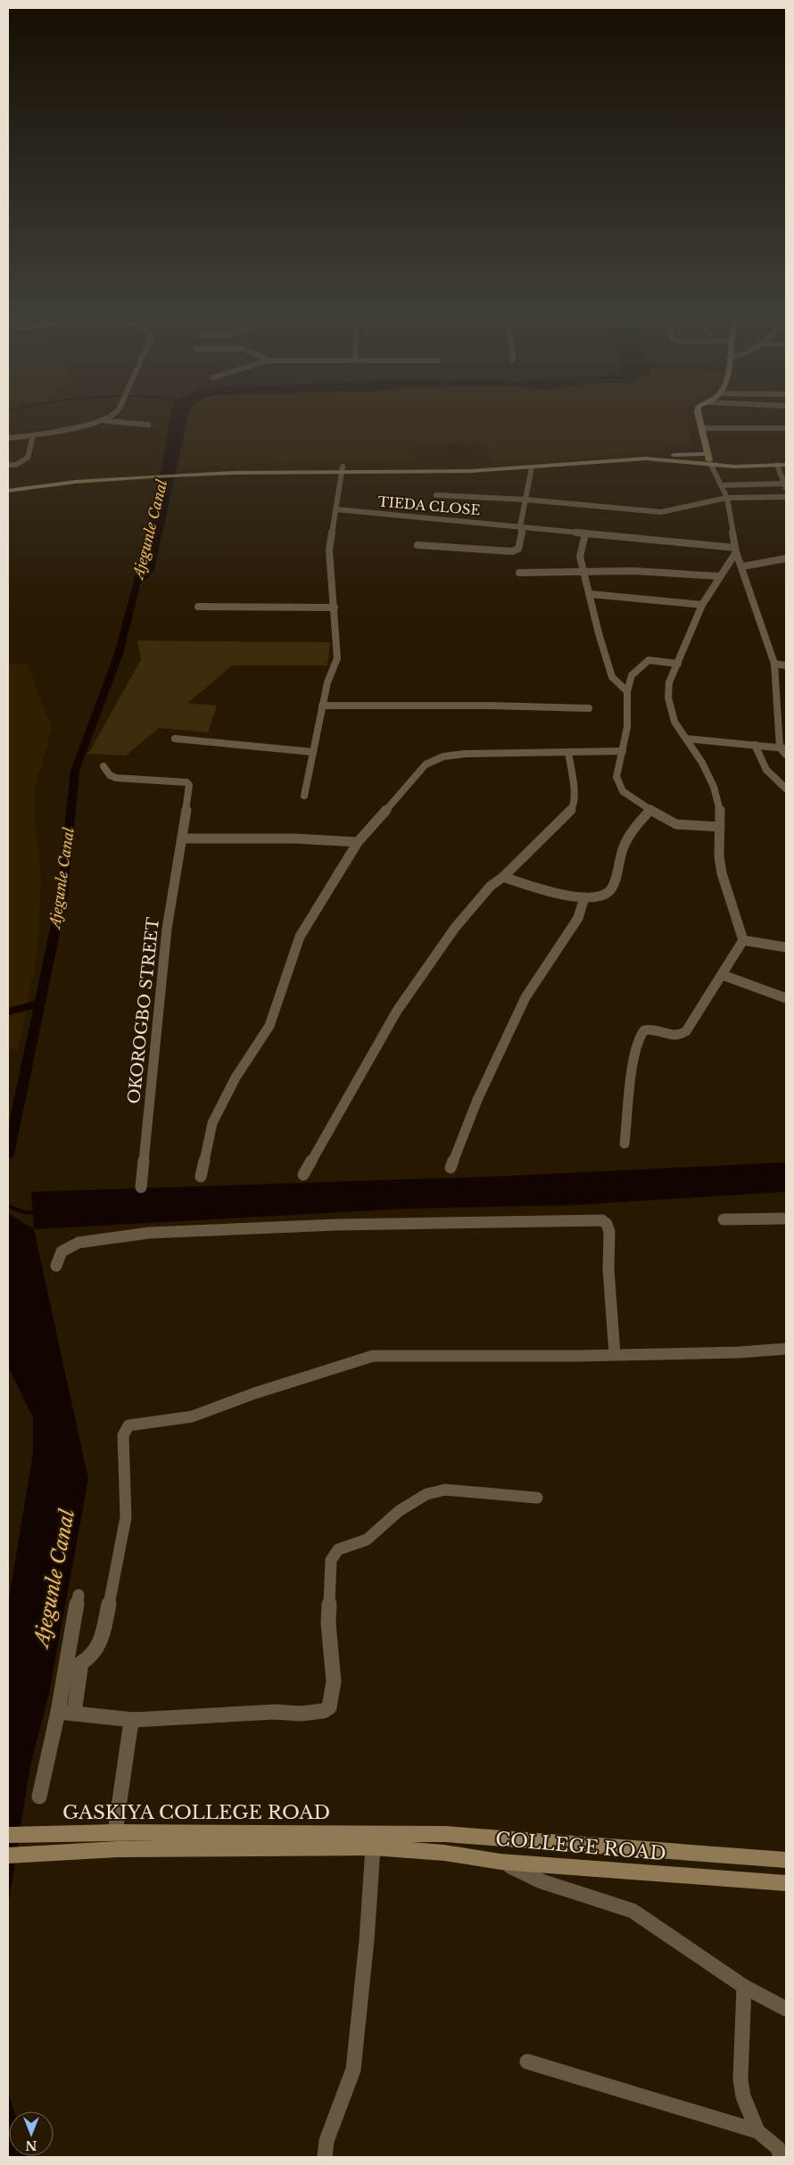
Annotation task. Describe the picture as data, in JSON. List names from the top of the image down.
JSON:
{
  "streets": {
    "main road": ["GASKIYA COLLEGE ROAD", "COLLEGE ROAD"],
    "street": ["TIEDA CLOSE", "OKOROGBO STREET"]
  },
  "crossings": [
    ["GASKIYA COLLEGE ROAD", "COLLEGE ROAD"]
  ],
  "water": ["Ajegunle Canal"],
  "north": "bottom"
}
